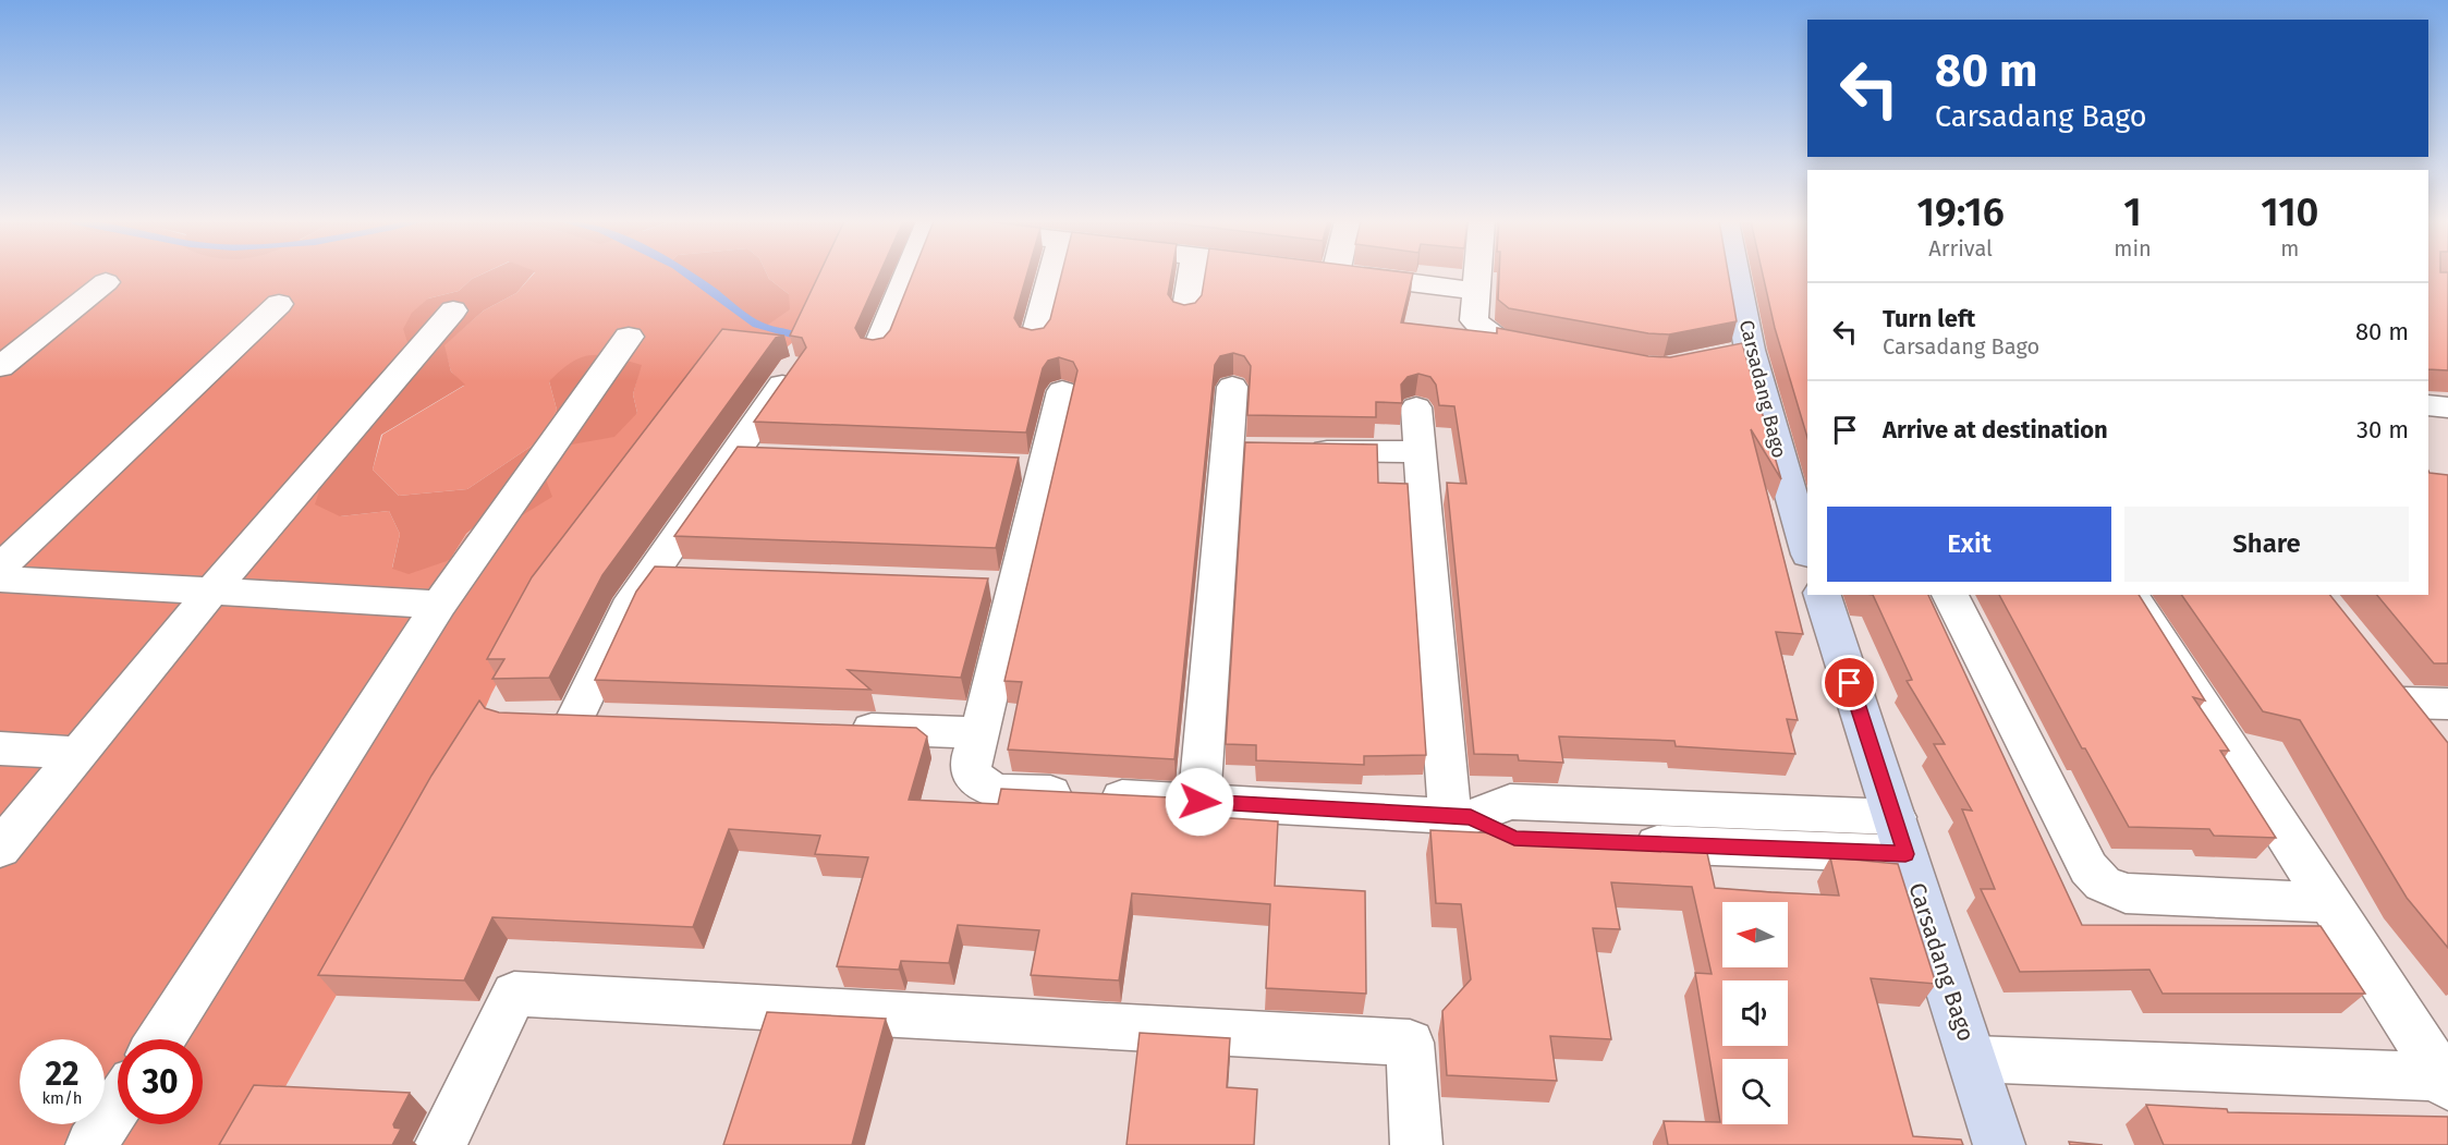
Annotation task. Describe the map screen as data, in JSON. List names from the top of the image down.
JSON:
{
  "streets": {
    "street": ["Carsadang Bago"]
  },
  "north": "left",
  "page": {
    "turn": ["80 m", "Carsadang Bago"],
    "eta": [
      "19:16",
      "Arrival",
      "1",
      "min",
      "110",
      "m"
    ],
    "list": [
      {
        "name": "Turn left",
        "note": "Carsadang Bago",
        "value": "80 m"
      },
      {
        "name": "Arrive at destination",
        "value": "30 m"
      }
    ],
    "buttons": ["Exit", "Share"],
    "speed": "22 km/h",
    "limit": "30"
  }
}
